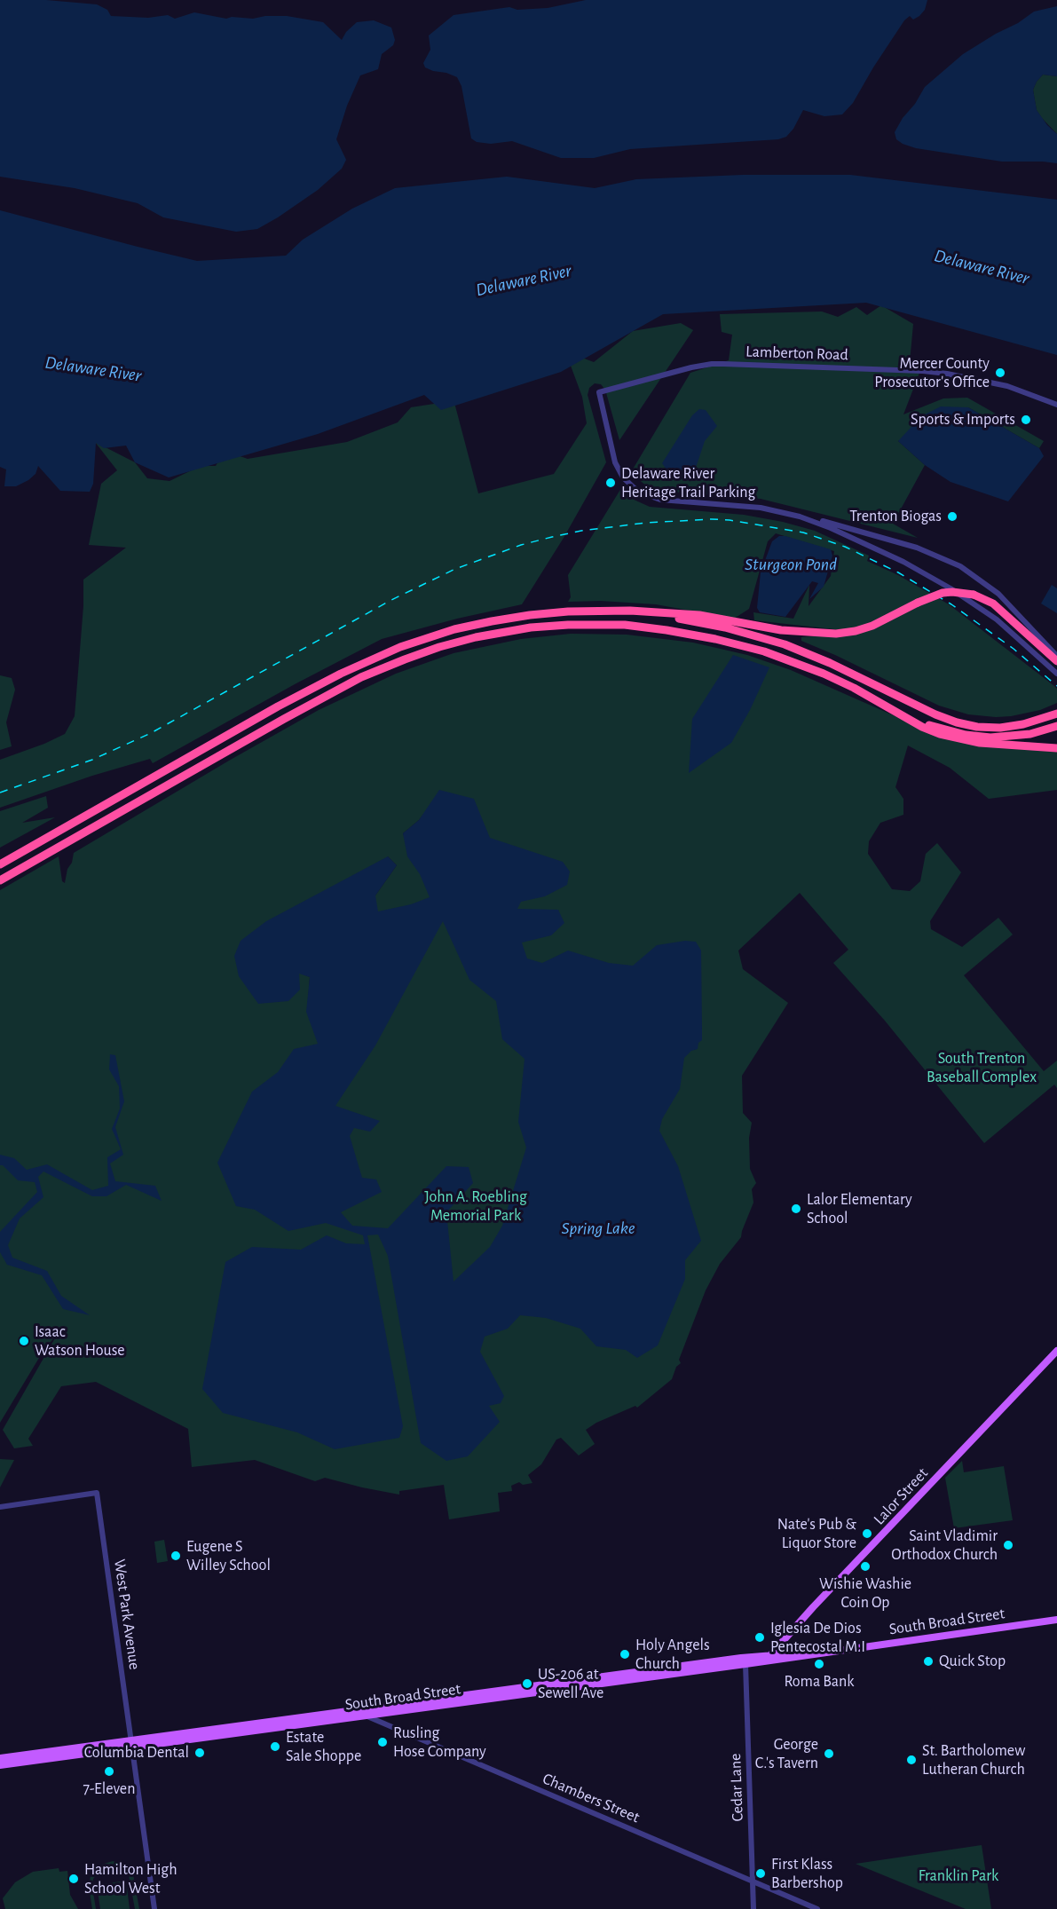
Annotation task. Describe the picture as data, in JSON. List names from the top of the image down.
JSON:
{
  "streets": {
    "main road": ["Lalor Street", "South Broad Street"],
    "street": [
      "Lamberton Road",
      "West Park Avenue",
      "Cedar Lane",
      "Chambers Street"
    ]
  },
  "crossings": [
    ["Lalor Street", "South Broad Street"],
    ["West Park Avenue", "South Broad Street"],
    ["South Broad Street", "Cedar Lane"],
    ["South Broad Street", "Chambers Street"],
    ["Cedar Lane", "Chambers Street"]
  ],
  "water": ["Delaware River", "Sturgeon Pond", "Spring Lake"],
  "parks": ["South Trenton Baseball Complex", "John A. Roebling Memorial Park", "Franklin Park"],
  "places": [
    "Mercer County Prosecutor's Office",
    "Sports & Imports",
    "Delaware River Heritage Trail Parking",
    "Trenton Biogas",
    "Lalor Elementary School",
    "Isaac Watson House",
    "Nate's Pub & Liquor Store",
    "Saint Vladimir Orthodox Church",
    "Eugene S Willey School",
    "Wishie Washie Coin Op",
    "Iglesia De Dios Pentecostal M.I",
    "Holy Angels Church",
    "Quick Stop",
    "Roma Bank",
    "US-206 at Sewell Ave",
    "Rusling Hose Company",
    "Estate Sale Shoppe",
    "Columbia Dental",
    "George C.'s Tavern",
    "St. Bartholomew Lutheran Church",
    "7-Eleven",
    "First Klass Barbershop",
    "Hamilton High School West"
  ]
}
